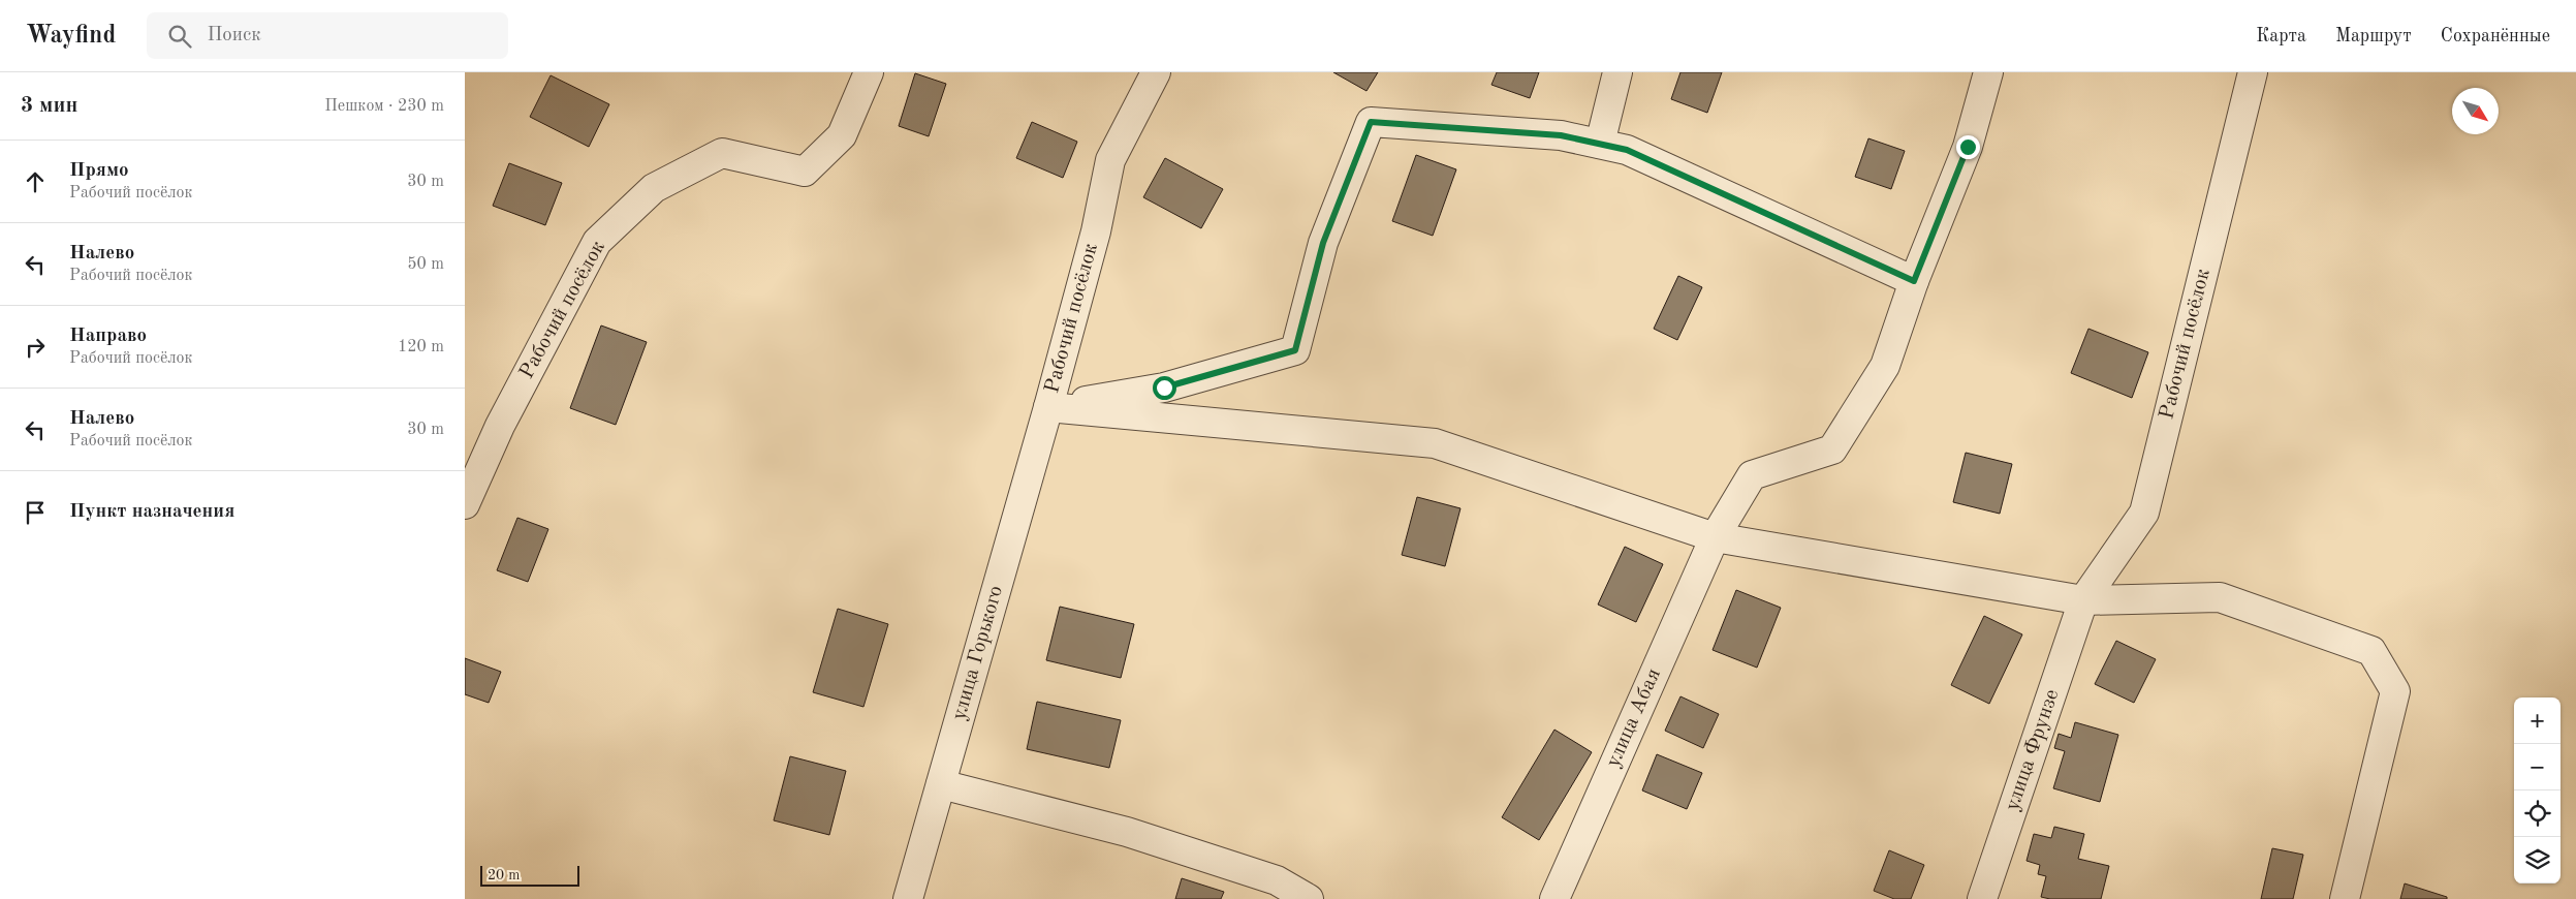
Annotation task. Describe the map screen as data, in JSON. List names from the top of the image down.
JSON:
{
  "streets": {
    "street": [
      "Рабочий посёлок",
      "улица Горького",
      "улица Абая",
      "улица Фрунзе"
    ]
  },
  "crossings": [
    ["Рабочий посёлок", "улица Горького"],
    ["Рабочий посёлок", "улица Фрунзе"]
  ],
  "scale_bar": "20 m",
  "north": "bottom right",
  "page": {
    "header": "Wayfind",
    "search": "Поиск",
    "nav": ["Карта", "Маршрут", "Сохранённые"],
    "heading": ["3 мин", "Пешком · 230 m"],
    "list": [
      ["Прямо", "Рабочий посёлок", "30 m"],
      ["Налево", "Рабочий посёлок", "50 m"],
      ["Направо", "Рабочий посёлок", "120 m"],
      ["Налево", "Рабочий посёлок", "30 m"],
      "Пункт назначения"
    ],
    "map_buttons": ["+", "−"],
    "scale": "20 m"
  }
}
